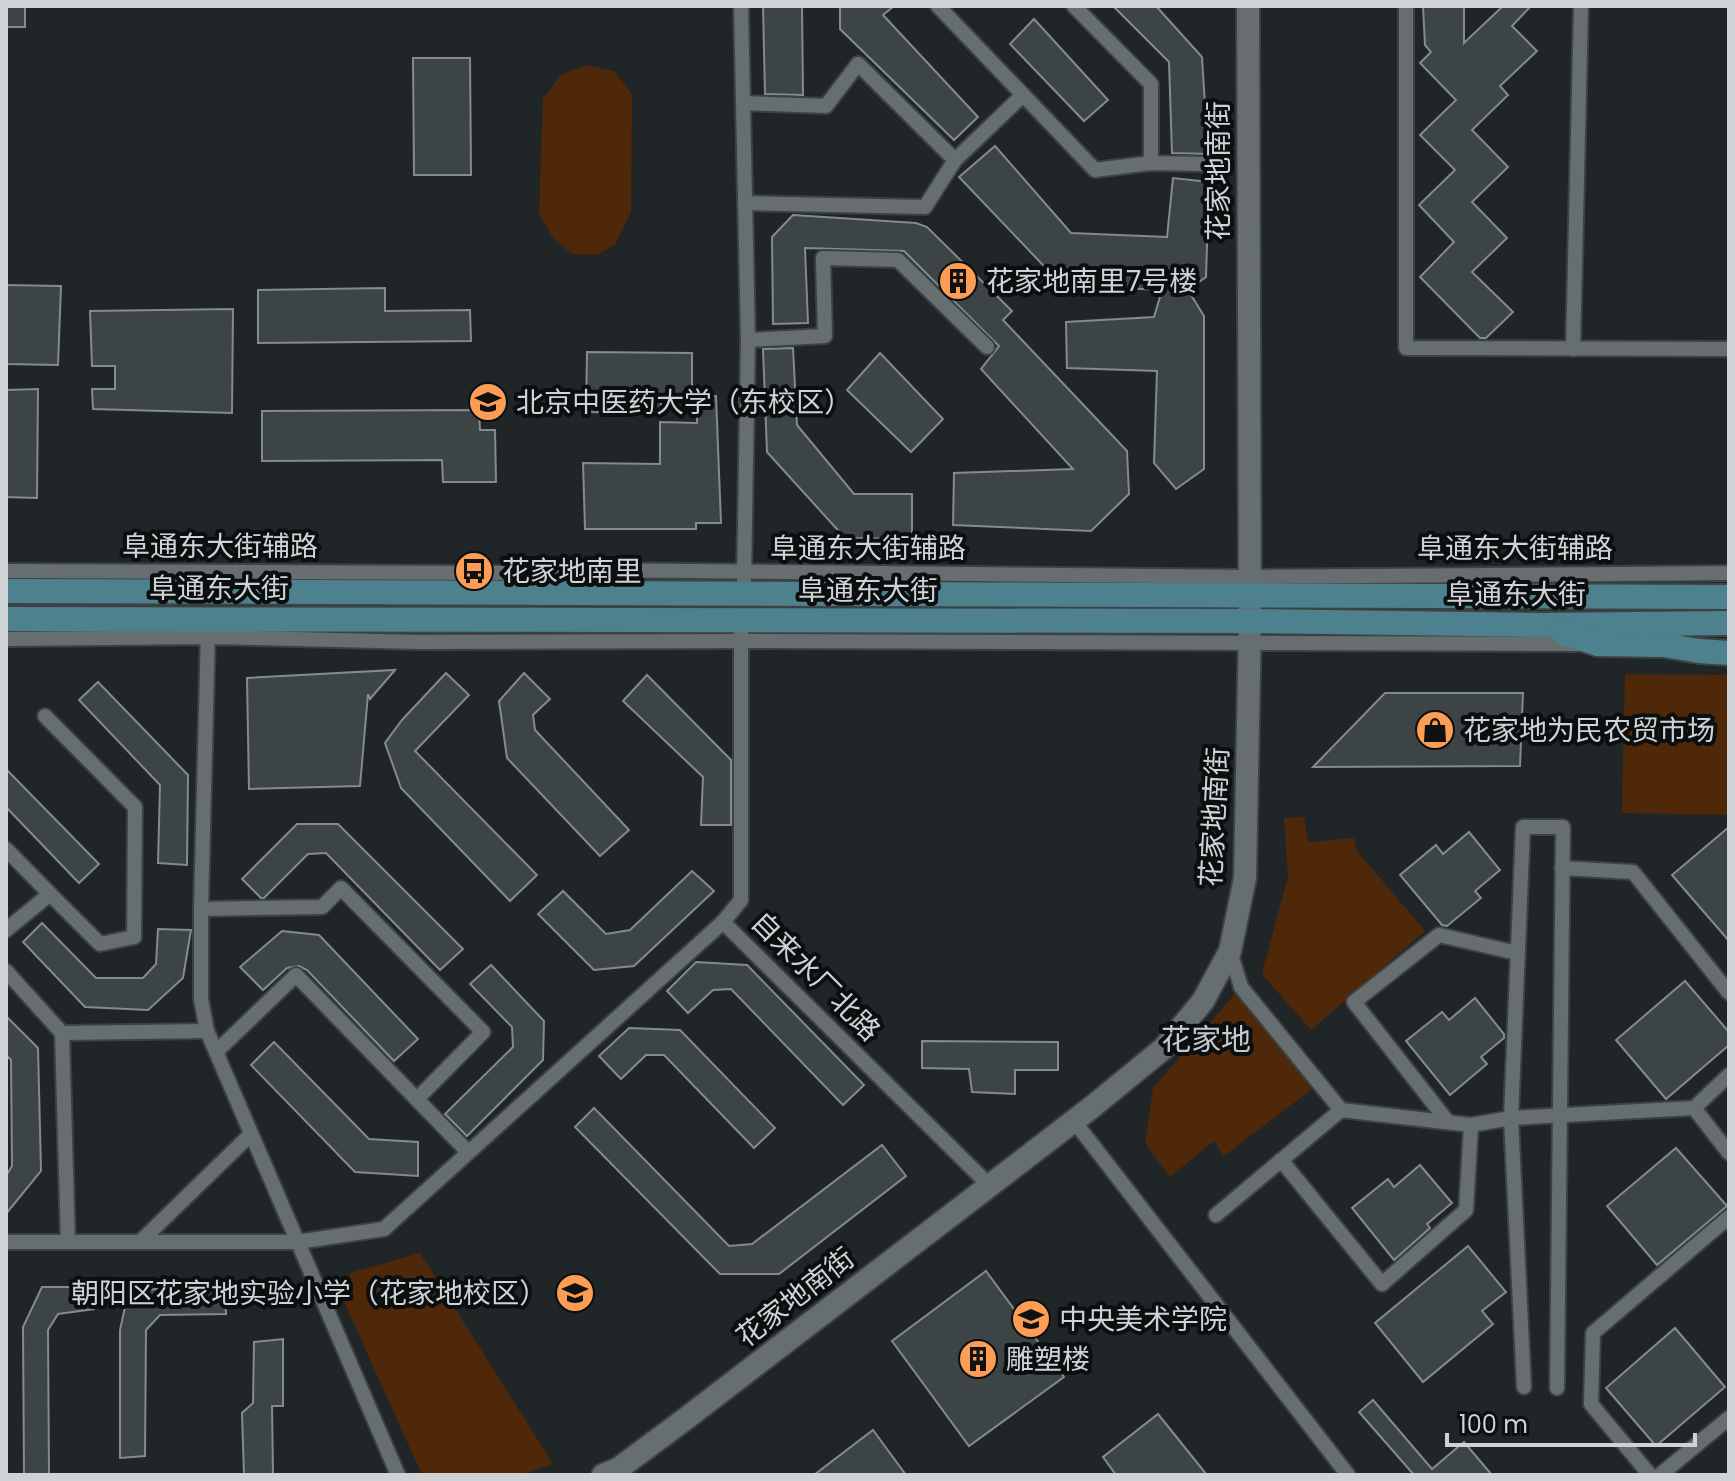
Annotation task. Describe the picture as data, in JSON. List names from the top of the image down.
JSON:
{
  "streets": {
    "main road": ["阜通东大街"],
    "street": ["花家地南街", "阜通东大街辅路", "自来水厂北路"]
  },
  "crossings": [
    ["花家地南街", "阜通东大街辅路"],
    ["花家地南街", "阜通东大街"],
    ["花家地南街", "自来水厂北路"],
    ["阜通东大街辅路", "阜通东大街"],
    ["阜通东大街辅路", "自来水厂北路"],
    ["阜通东大街", "自来水厂北路"]
  ],
  "districts": ["花家地"],
  "places": {
    "building": ["花家地南里7号楼", "雕塑楼"],
    "school or university": ["北京中医药大学（东校区）", "朝阳区花家地实验小学（花家地校区）", "中央美术学院"],
    "bus stop": ["花家地南里"],
    "shop": ["花家地为民农贸市场"]
  },
  "scale_bar": "100 m"
}
